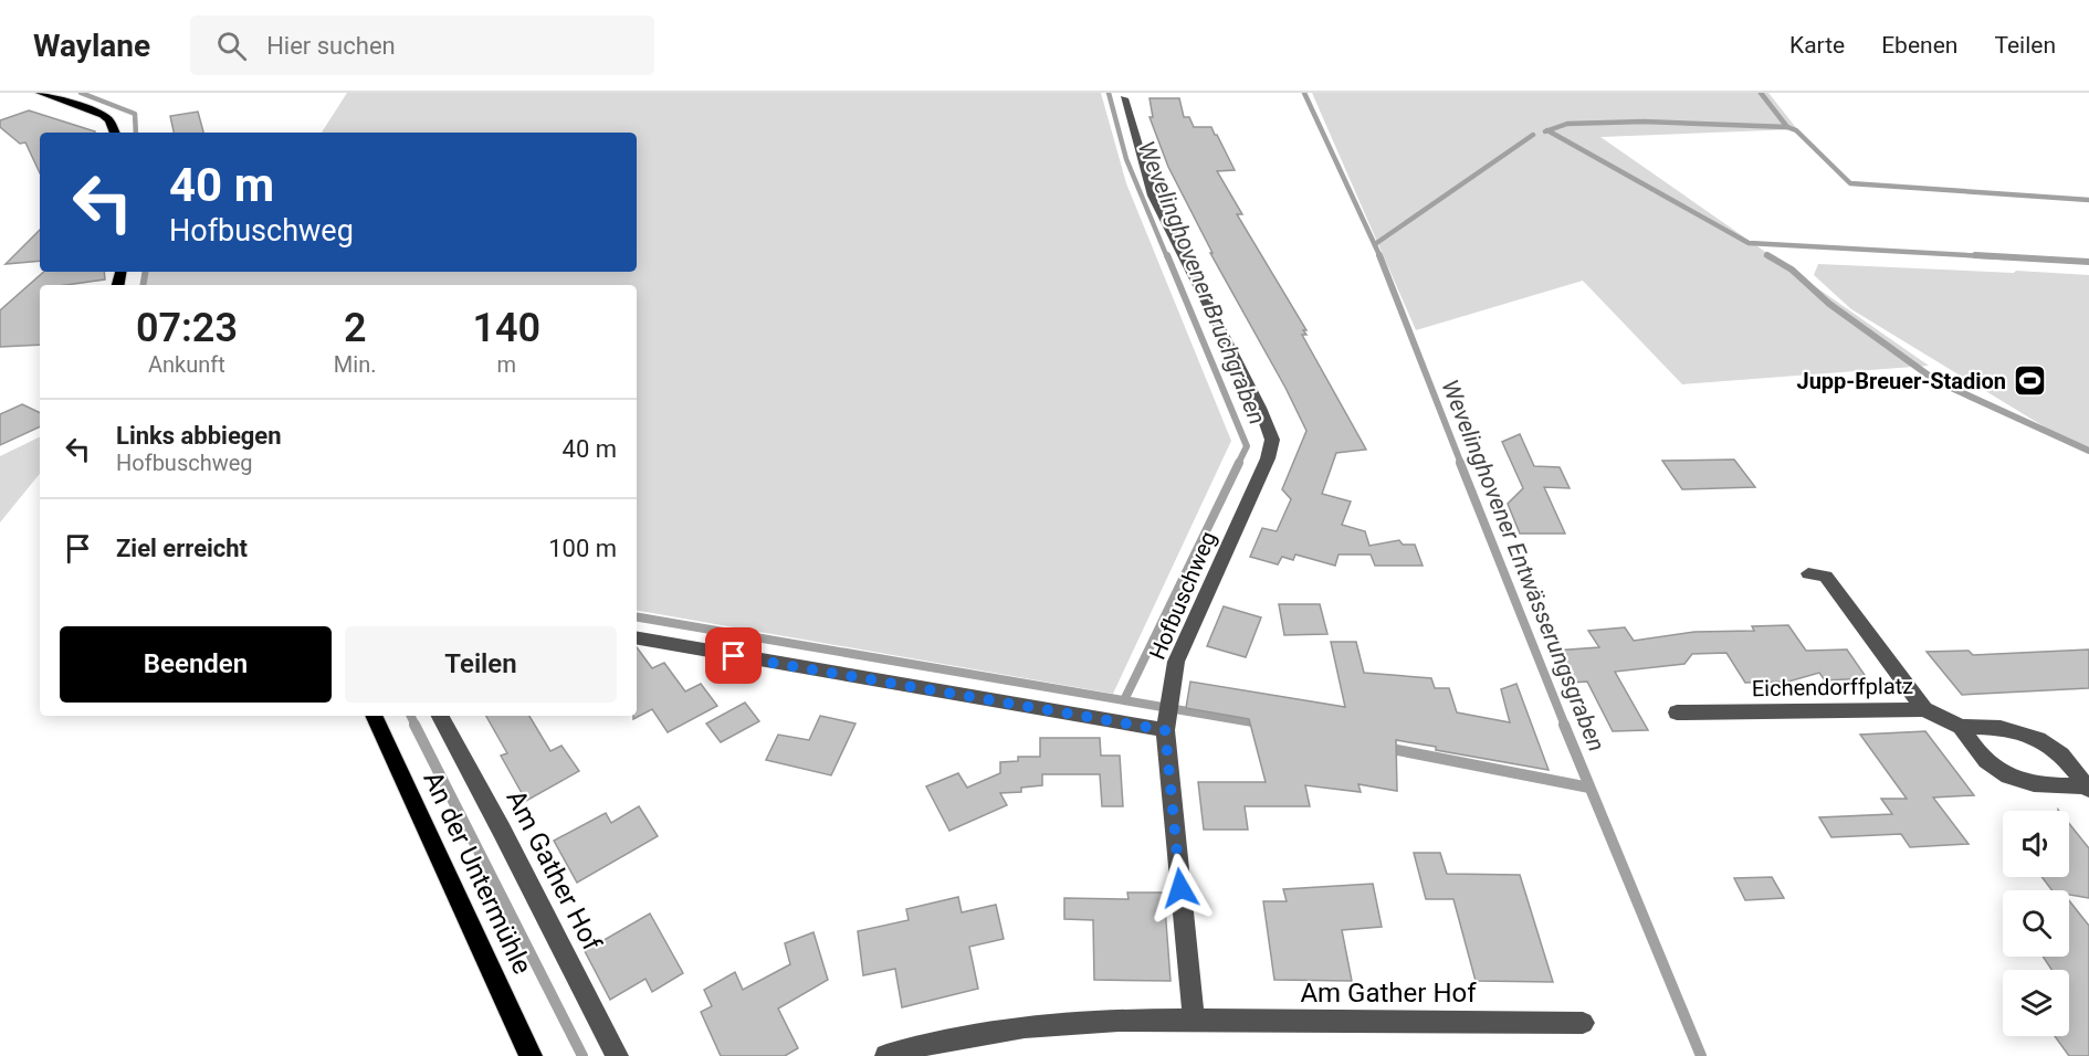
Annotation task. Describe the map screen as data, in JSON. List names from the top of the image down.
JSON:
{
  "streets": {
    "main road": ["An der Untermühle"],
    "street": ["Hofbuschweg", "Eichendorffplatz", "Am Gather Hof"]
  },
  "water": ["Wevelinghovener Bruchgraben", "Wevelinghovener Entwässerungsgraben"],
  "places": {
    "sports": ["Jupp-Breuer-Stadion"]
  },
  "page": {
    "header": "Waylane",
    "search": "Hier suchen",
    "nav": ["Karte", "Ebenen", "Teilen"],
    "turn": ["40 m", "Hofbuschweg"],
    "eta": [
      "07:23",
      "Ankunft",
      "2",
      "Min.",
      "140",
      "m"
    ],
    "list": [
      {
        "name": "Links abbiegen",
        "note": "Hofbuschweg",
        "value": "40 m"
      },
      {
        "name": "Ziel erreicht",
        "value": "100 m"
      }
    ],
    "buttons": ["Beenden", "Teilen"]
  }
}
